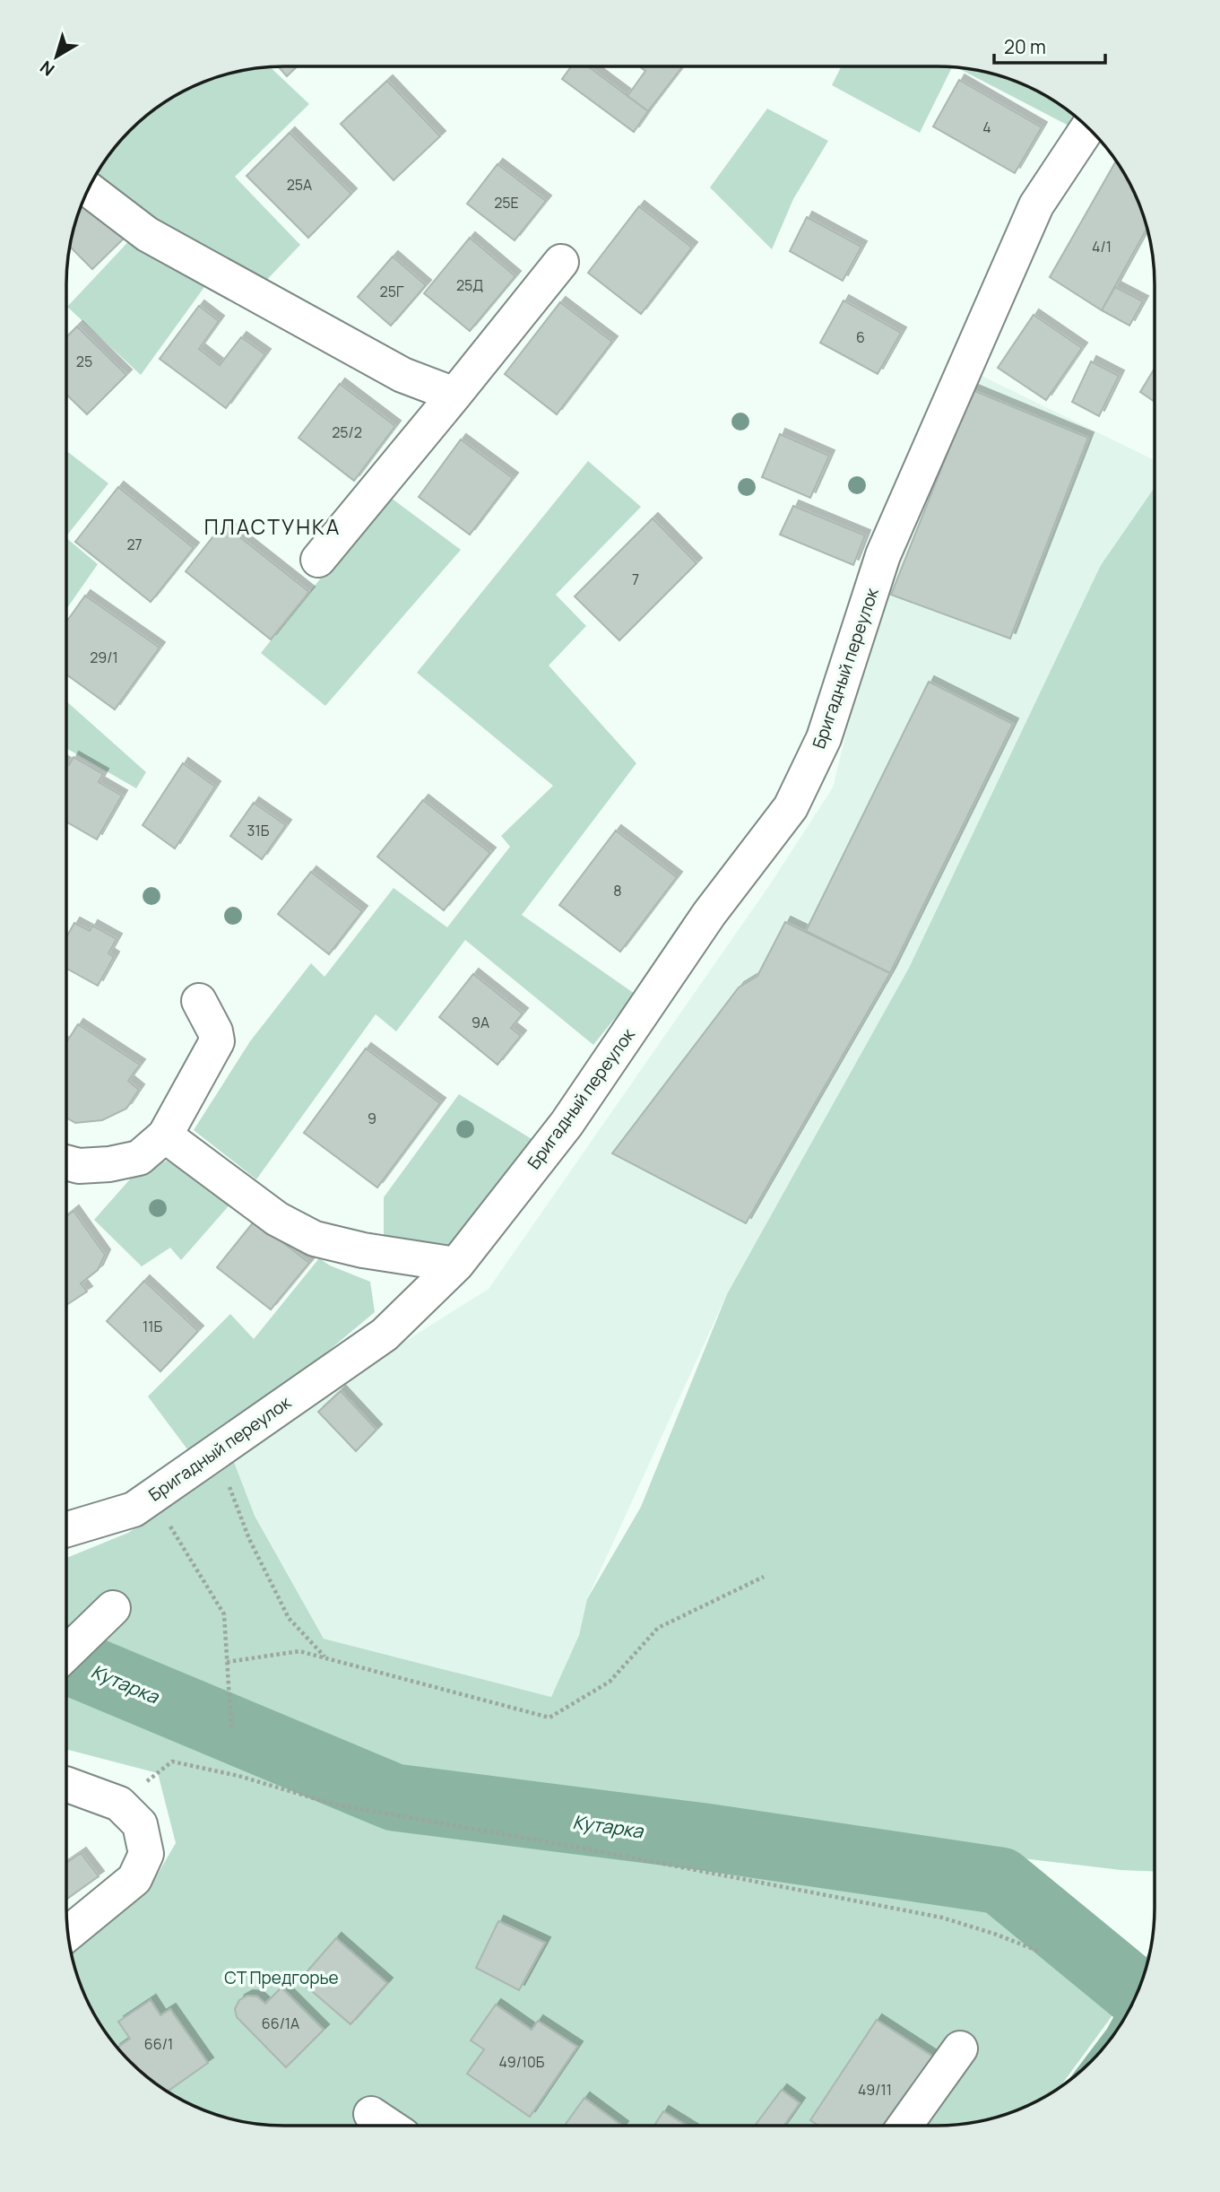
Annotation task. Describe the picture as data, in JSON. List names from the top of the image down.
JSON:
{
  "streets": {
    "street": ["Бригадный переулок"]
  },
  "districts": ["ПЛАСТУНКА"],
  "water": ["Кутарка"],
  "parks": ["СТ Предгорье"],
  "house_numbers": [
    "4",
    "25А",
    "25Е",
    "4/1",
    "25Д",
    "25Г",
    "6",
    "25",
    "25/2",
    "27",
    "7",
    "29/1",
    "31Б",
    "8",
    "9А",
    "9",
    "11Б",
    "66/1А",
    "66/1",
    "49/10Б",
    "49/11"
  ],
  "scale_bar": "20 m",
  "north": "bottom left"
}
